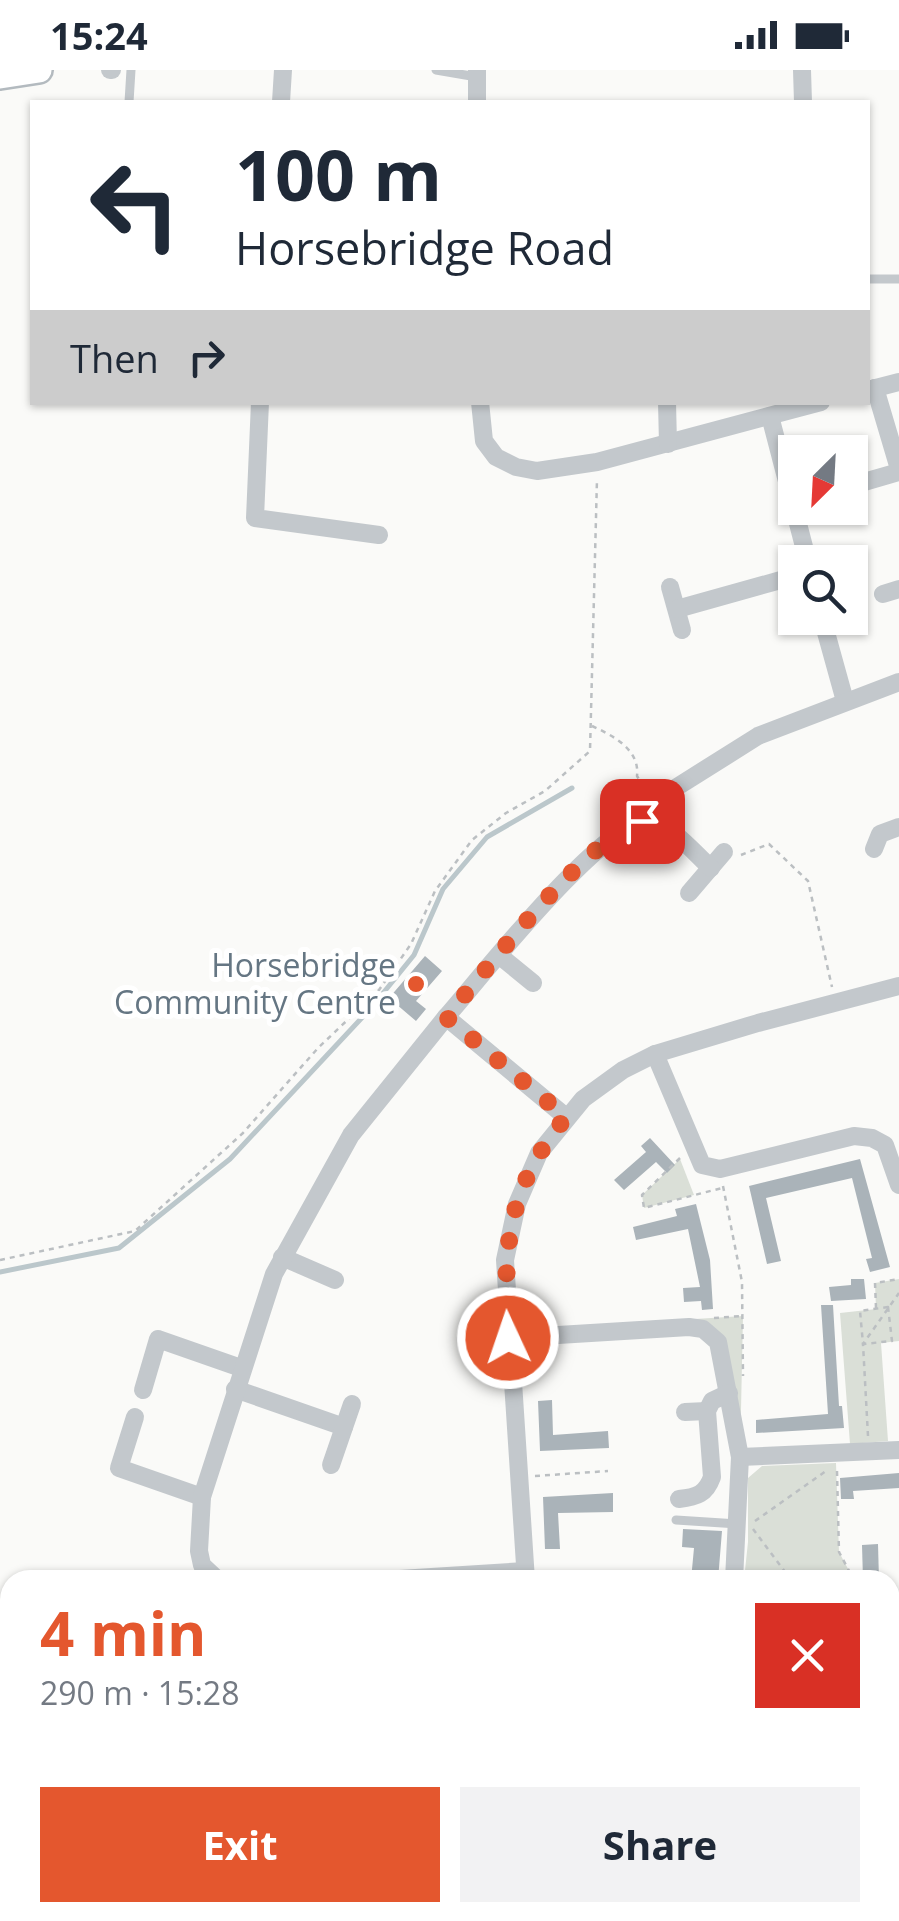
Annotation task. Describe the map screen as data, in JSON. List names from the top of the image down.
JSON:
{
  "places": ["Horsebridge Community Centre"],
  "north": "bottom left",
  "page": {
    "status": "15:24",
    "turn": ["100 m", "Horsebridge Road"],
    "then": "Then",
    "heading": ["4 min", "290 m · 15:28"],
    "buttons": ["Exit", "Share"]
  }
}
